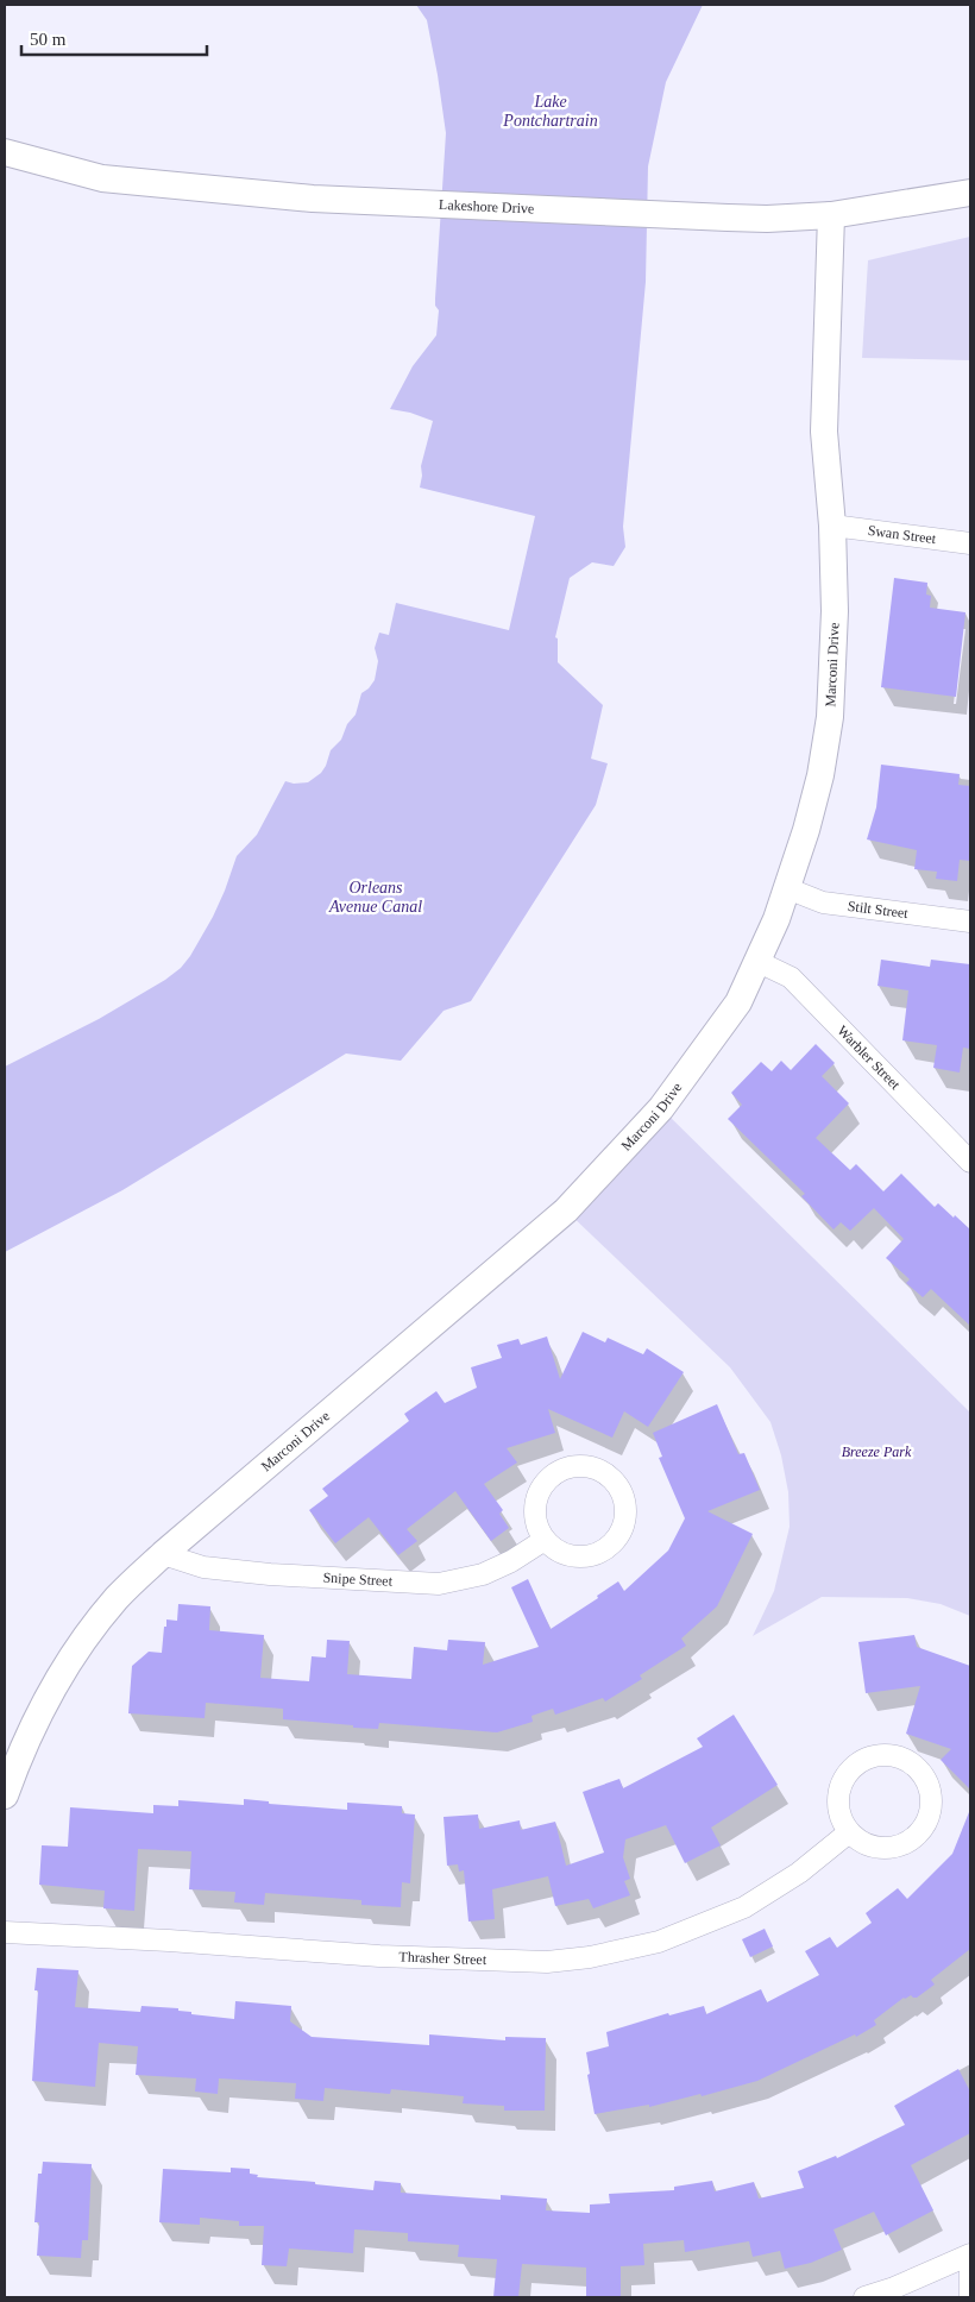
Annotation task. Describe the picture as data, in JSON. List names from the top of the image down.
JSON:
{
  "streets": {
    "street": [
      "Lakeshore Drive",
      "Swan Street",
      "Marconi Drive",
      "Stilt Street",
      "Warbler Street",
      "Snipe Street",
      "Thrasher Street"
    ]
  },
  "crossings": [
    ["Lakeshore Drive", "Marconi Drive"],
    ["Swan Street", "Marconi Drive"],
    ["Marconi Drive", "Stilt Street"],
    ["Marconi Drive", "Warbler Street"],
    ["Marconi Drive", "Snipe Street"]
  ],
  "water": ["Lake Pontchartrain", "Orleans Avenue Canal"],
  "parks": ["Breeze Park"],
  "scale_bar": "50 m"
}
